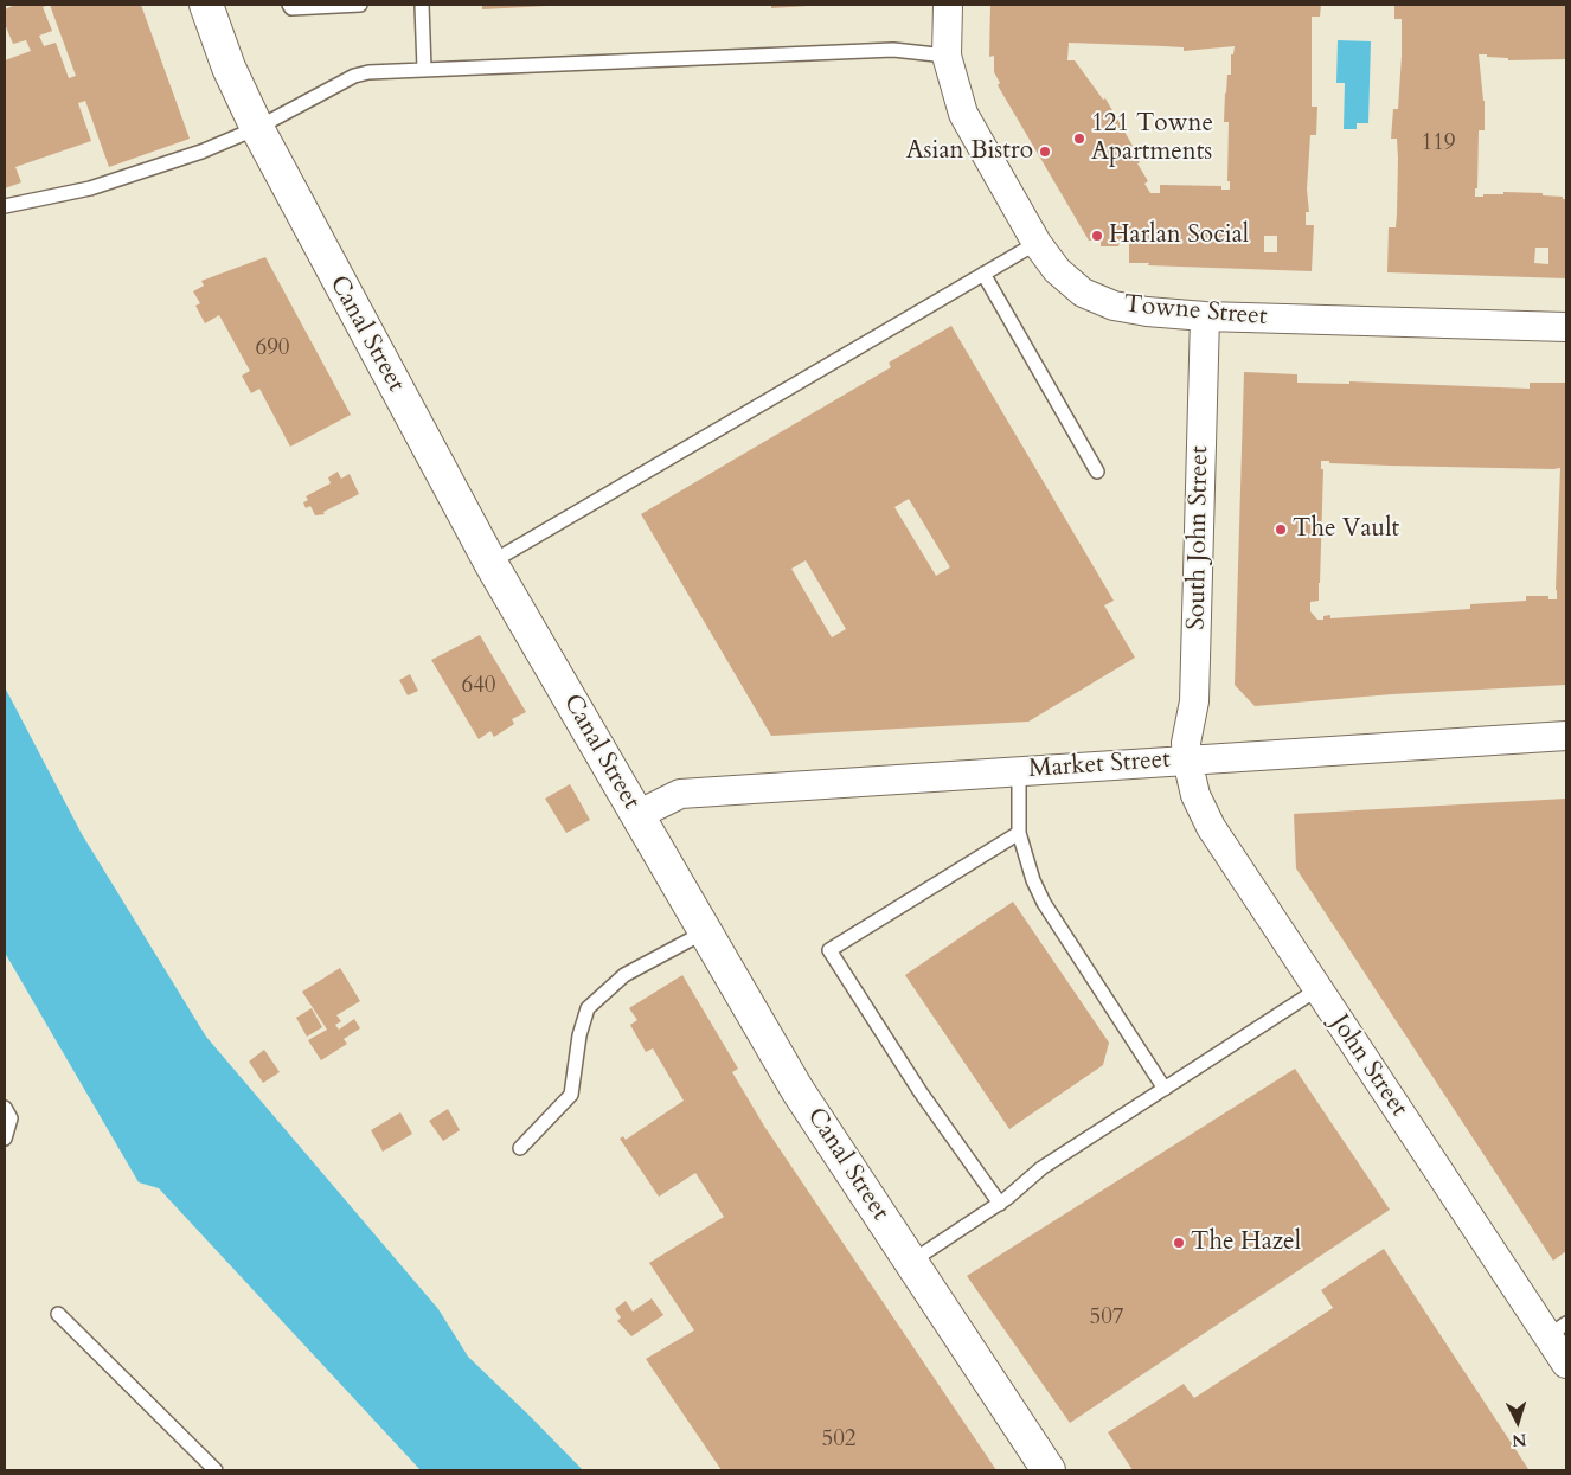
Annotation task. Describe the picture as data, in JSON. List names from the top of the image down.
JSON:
{
  "streets": {
    "street": [
      "Towne Street",
      "Canal Street",
      "South John Street",
      "Market Street",
      "John Street"
    ]
  },
  "crossings": [
    ["Towne Street", "South John Street"],
    ["Canal Street", "Market Street"],
    ["South John Street", "Market Street"],
    ["South John Street", "John Street"],
    ["Market Street", "John Street"]
  ],
  "places": [
    "121 Towne Apartments",
    "Asian Bistro",
    "Harlan Social",
    "The Vault",
    "The Hazel"
  ],
  "house_numbers": [
    "119",
    "690",
    "640",
    "507",
    "502"
  ],
  "north": "bottom"
}
